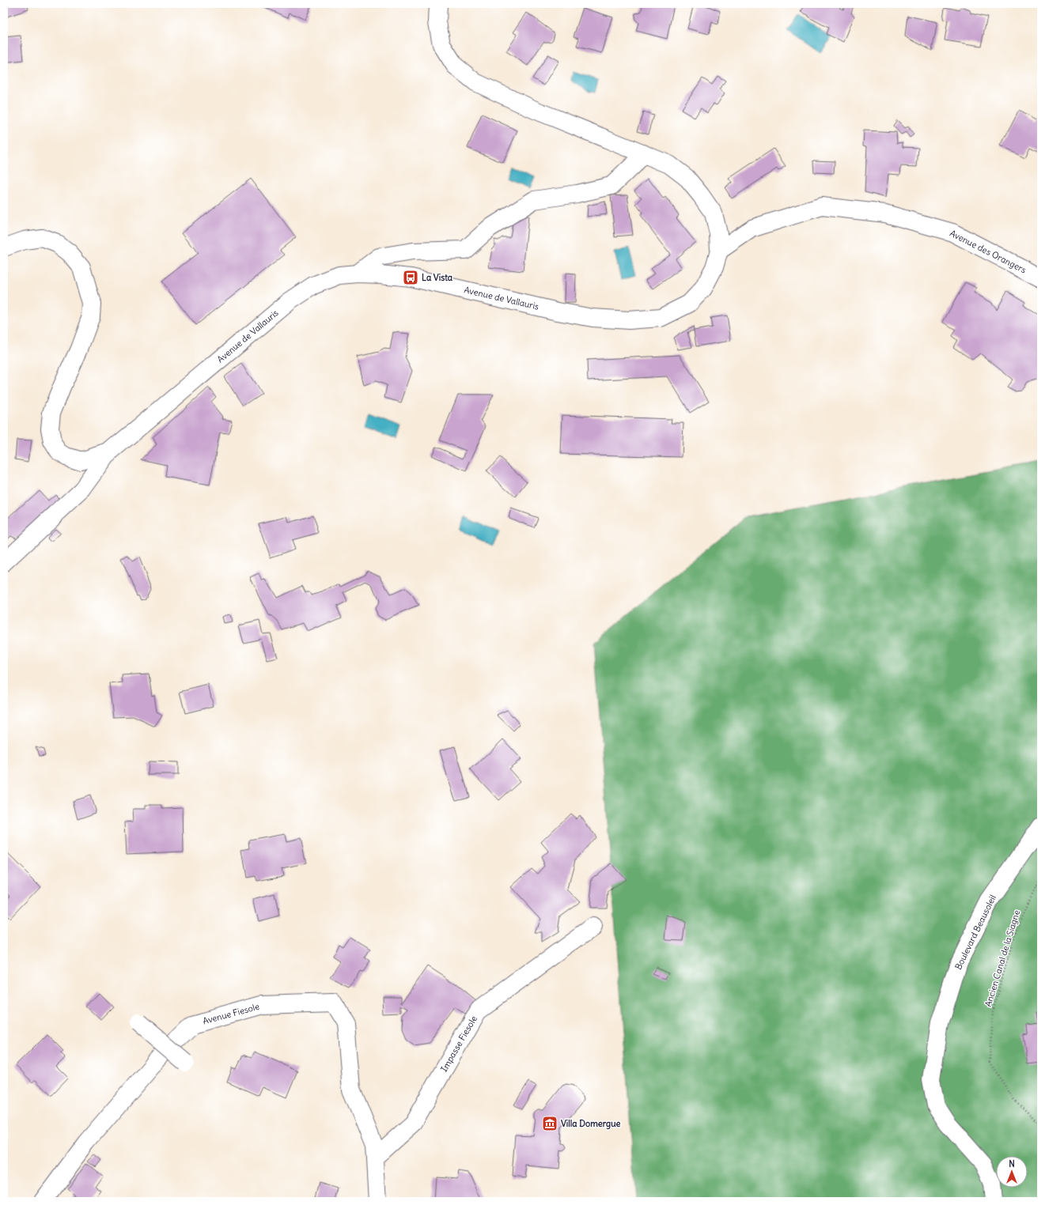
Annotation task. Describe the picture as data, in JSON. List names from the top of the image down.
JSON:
{
  "streets": {
    "street": [
      "Avenue des Orangers",
      "Avenue de Vallauris",
      "Boulevard Beausoleil",
      "Avenue Fiesole",
      "Impasse Fiesole"
    ],
    "path": ["Ancien Canal de la Siagne"]
  },
  "crossings": [
    ["Avenue des Orangers", "Avenue de Vallauris"],
    ["Avenue Fiesole", "Impasse Fiesole"]
  ],
  "places": {
    "bus stop": ["La Vista"],
    "museum": ["Villa Domergue"]
  },
  "north": "top"
}
